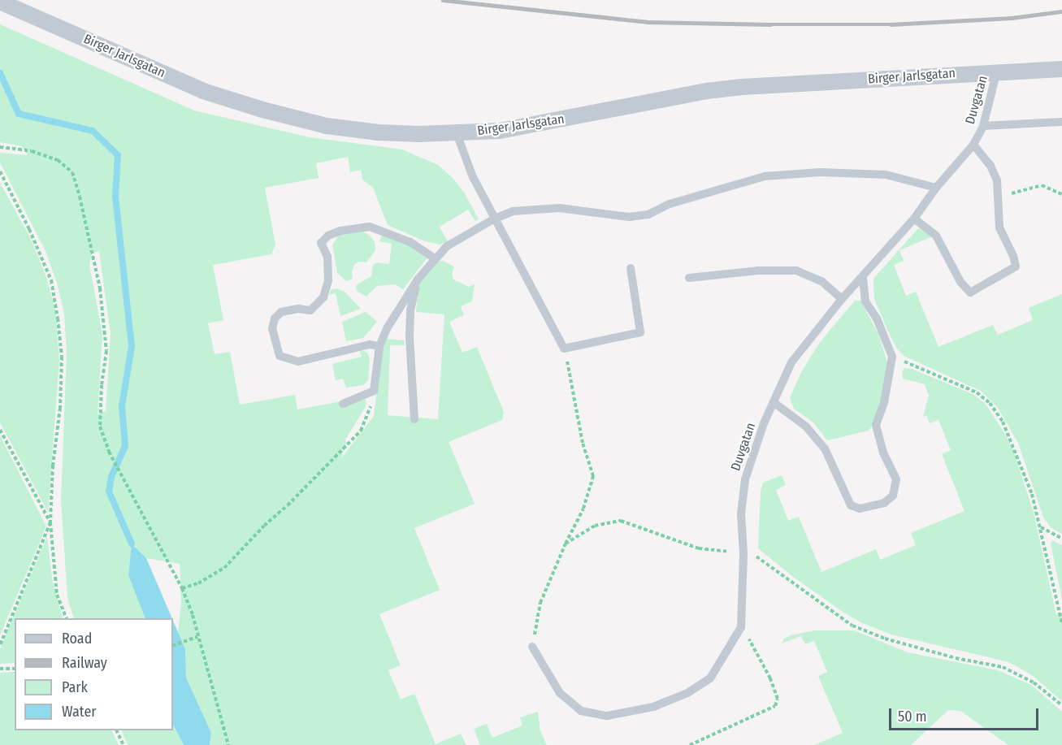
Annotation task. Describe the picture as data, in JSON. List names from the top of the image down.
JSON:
{
  "streets": {
    "street": ["Birger Jarlsgatan"],
    "lane": ["Duvgatan"]
  },
  "crossings": [
    ["Birger Jarlsgatan", "Duvgatan"]
  ],
  "legend": [
    "Road",
    "Railway",
    "Park",
    "Water"
  ],
  "scale_bar": "50 m"
}
